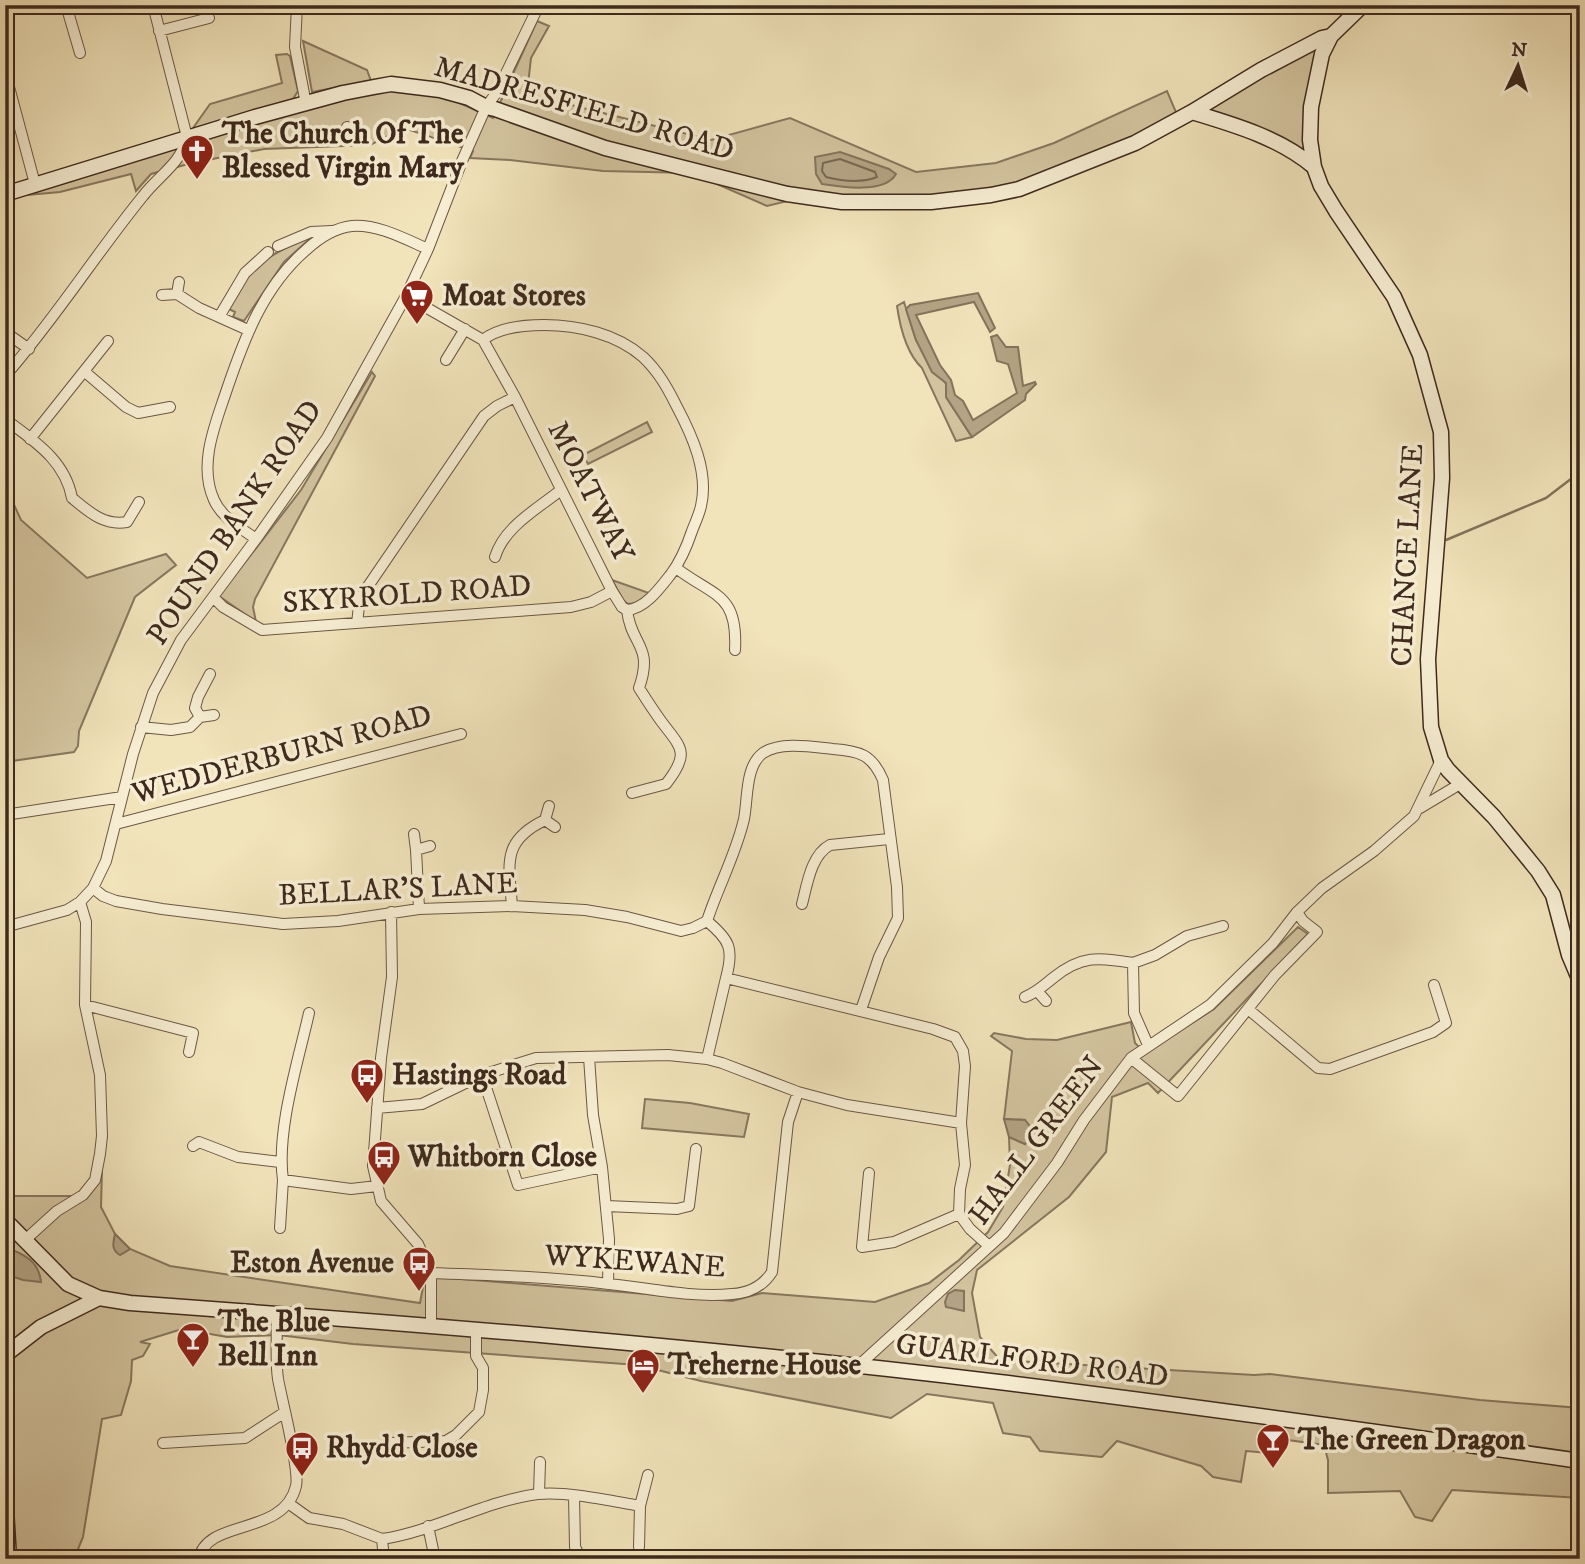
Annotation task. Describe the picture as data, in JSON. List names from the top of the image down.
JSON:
{
  "streets": {
    "street": [
      "MADRESFIELD ROAD",
      "MOATWAY",
      "POUND BANK ROAD",
      "CHANCE LANE",
      "SKYRROLD ROAD",
      "WEDDERBURN ROAD",
      "BELLAR'S LANE",
      "HALL GREEN",
      "WYKEWANE",
      "GUARLFORD ROAD"
    ]
  },
  "crossings": [
    ["MADRESFIELD ROAD", "POUND BANK ROAD"],
    ["MADRESFIELD ROAD", "CHANCE LANE"],
    ["MOATWAY", "SKYRROLD ROAD"],
    ["POUND BANK ROAD", "SKYRROLD ROAD"],
    ["POUND BANK ROAD", "WEDDERBURN ROAD"],
    ["POUND BANK ROAD", "BELLAR'S LANE"],
    ["CHANCE LANE", "HALL GREEN"],
    ["HALL GREEN", "GUARLFORD ROAD"]
  ],
  "places": {
    "church": ["The Church Of The Blessed Virgin Mary"],
    "supermarket": ["Moat Stores"],
    "bus stop": [
      "Hastings Road",
      "Whitborn Close",
      "Eston Avenue",
      "Rhydd Close"
    ],
    "bar": ["The Blue Bell Inn", "The Green Dragon"],
    "hotel": ["Treherne House"]
  },
  "north": "top"
}
